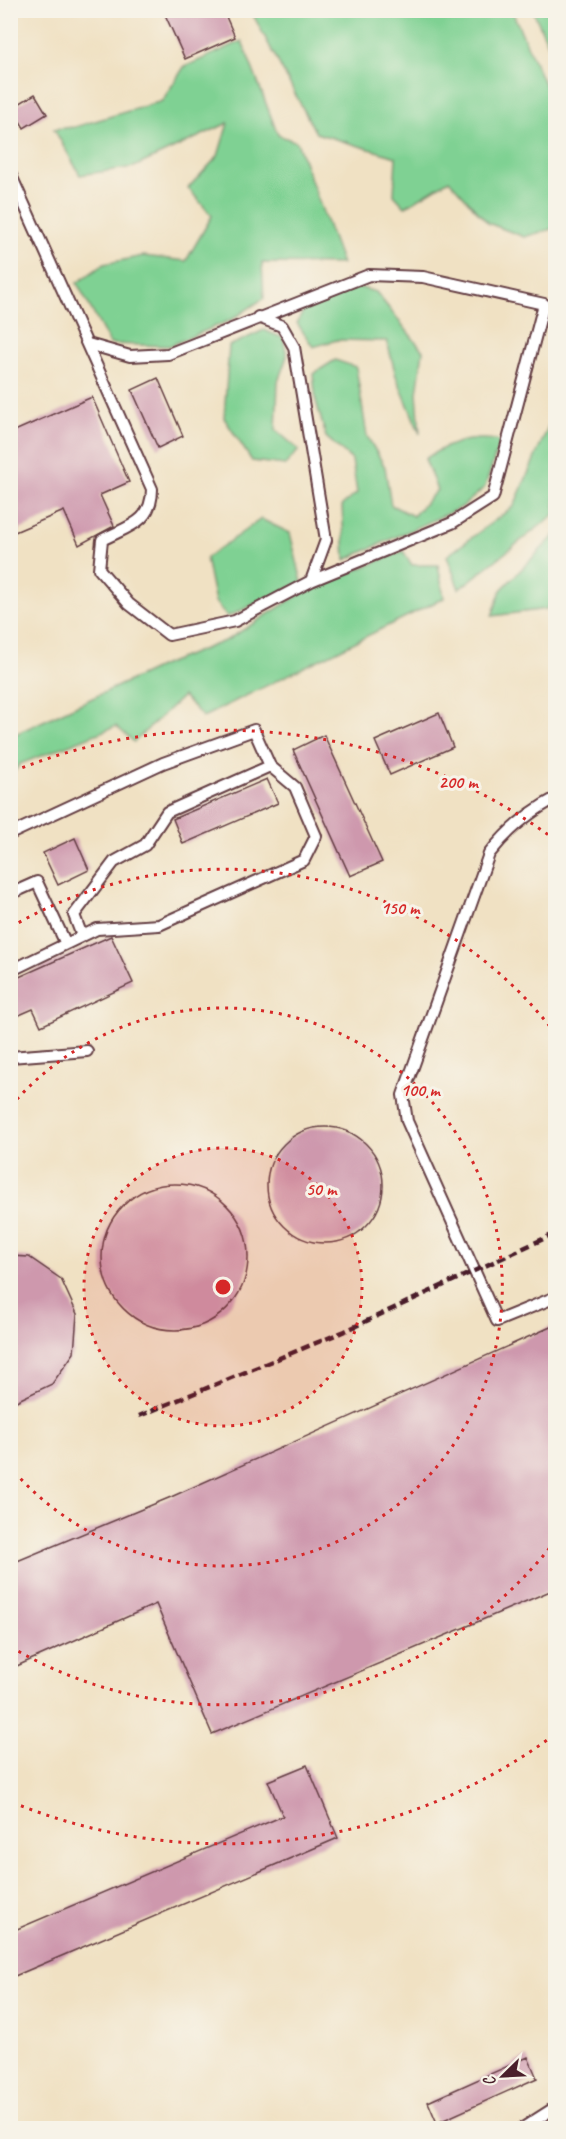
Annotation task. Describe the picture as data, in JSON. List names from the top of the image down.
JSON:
{
  "north": "bottom left",
  "rings": [
    "200 m",
    "150 m",
    "100 m",
    "50 m"
  ]
}
